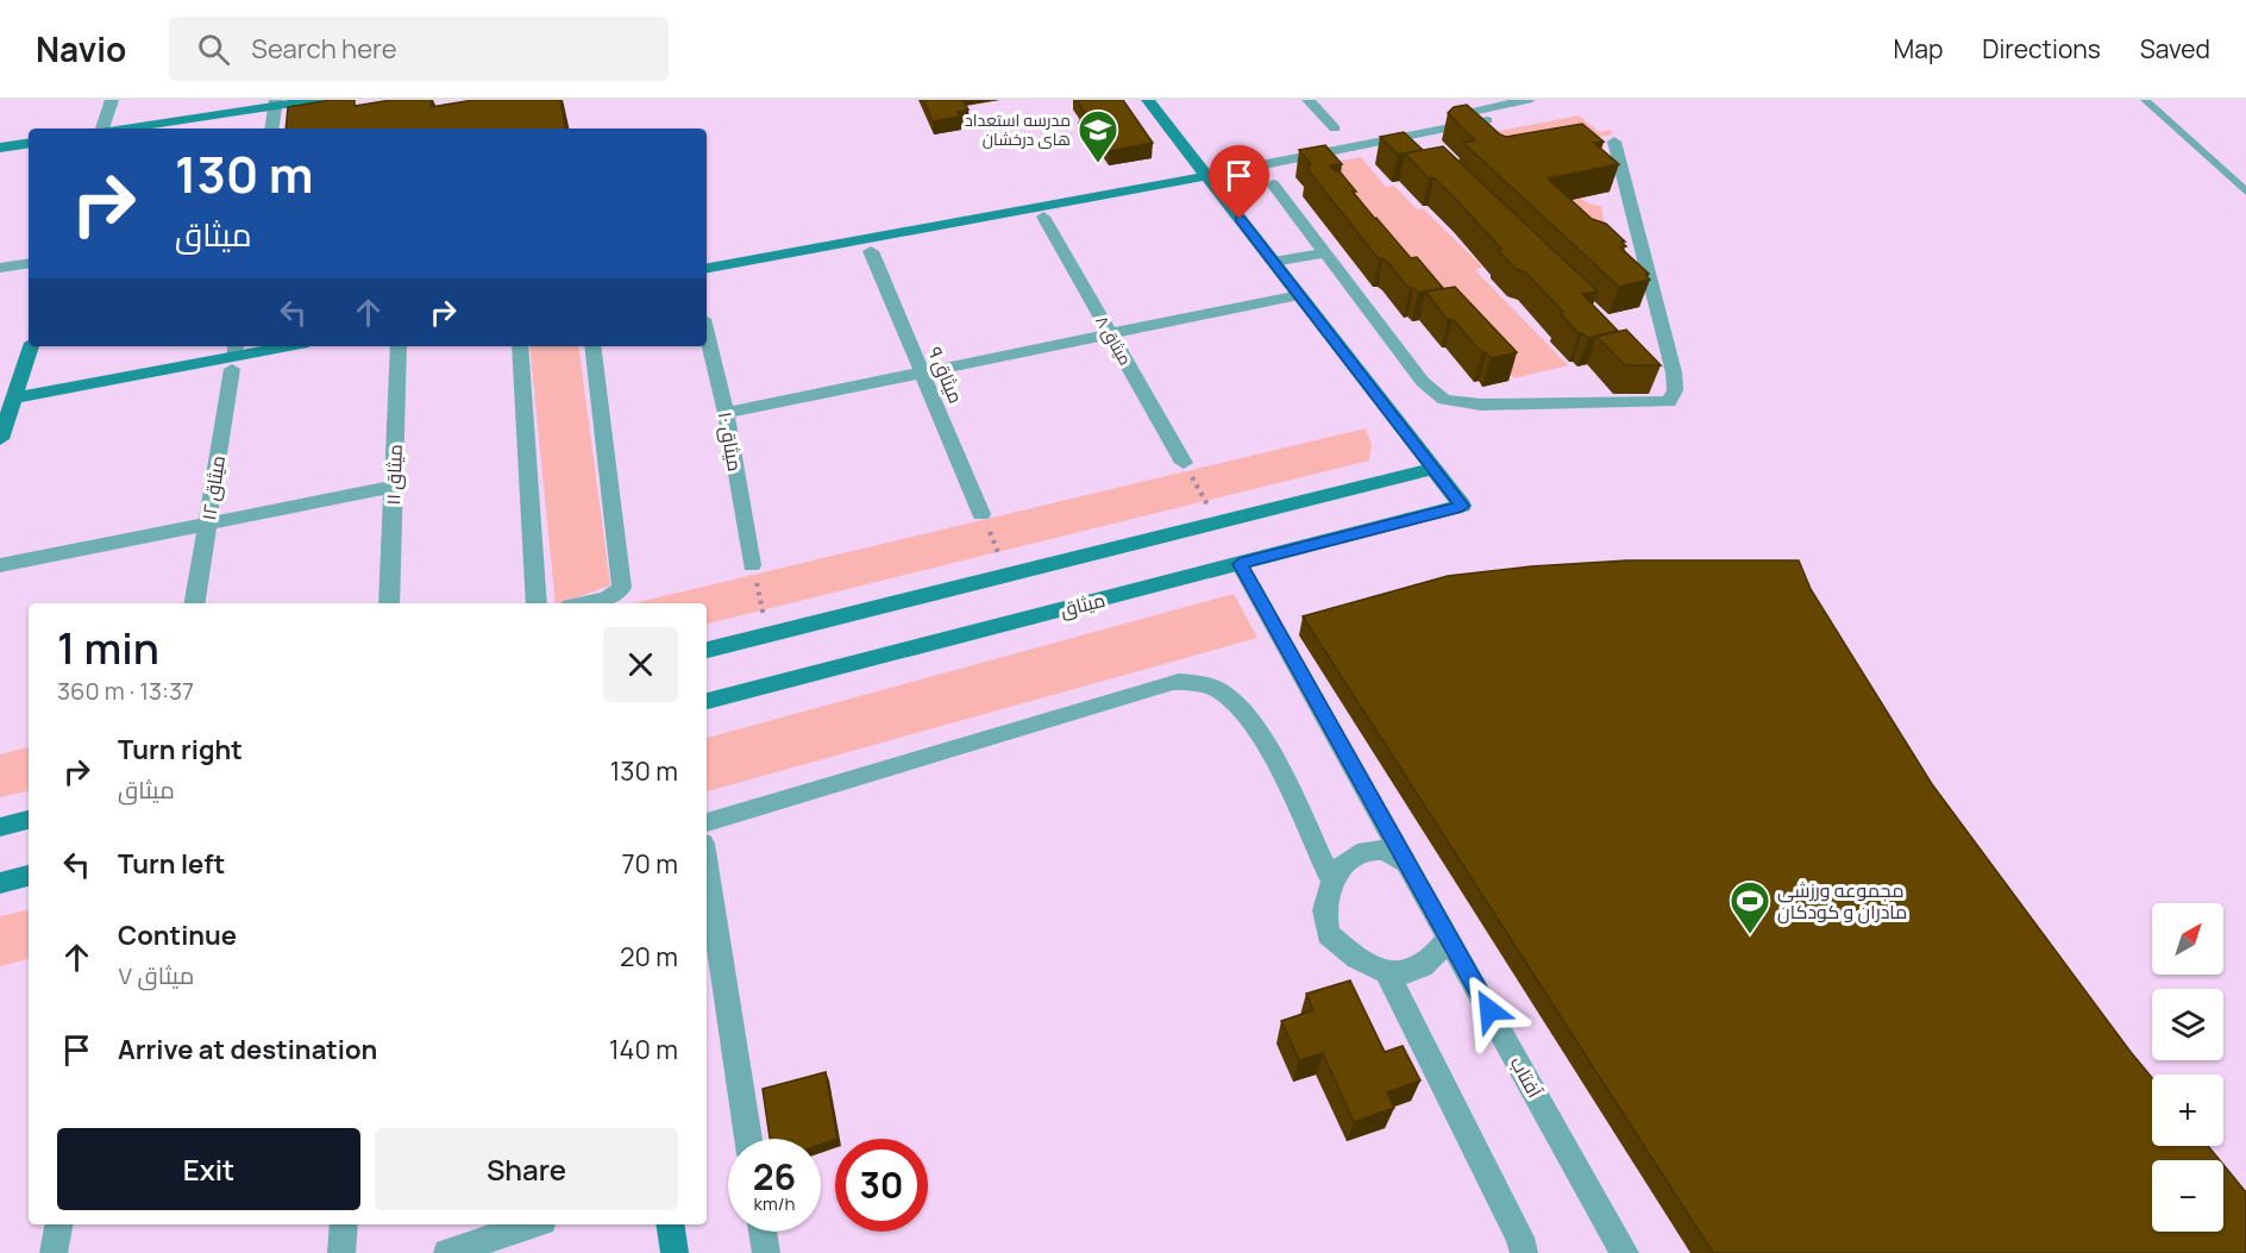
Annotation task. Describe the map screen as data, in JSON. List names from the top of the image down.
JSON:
{
  "streets": {
    "street": [
      "میثاق ۸",
      "میثاق ۹",
      "میثاق ۱۰",
      "میثاق ۱۱",
      "میثاق ۱۲",
      "میثاق",
      "آفتاب"
    ]
  },
  "crossings": [
    ["میثاق", "آفتاب"]
  ],
  "places": {
    "school or university": ["مدرسه استعداد های درخشان"],
    "sports": ["مجموعه ورزشی مادران و کودکان"]
  },
  "north": "top right",
  "page": {
    "header": "Navio",
    "search": "Search here",
    "nav": ["Map", "Directions", "Saved"],
    "turn": ["130 m", "میثاق"],
    "heading": ["1 min", "360 m · 13:37"],
    "list": [
      {
        "name": "Turn right",
        "note": "میثاق",
        "value": "130 m"
      },
      {
        "name": "Turn left",
        "value": "70 m"
      },
      {
        "name": "Continue",
        "note": "میثاق ۷",
        "value": "20 m"
      },
      {
        "name": "Arrive at destination",
        "value": "140 m"
      }
    ],
    "map_buttons": ["+", "−"],
    "buttons": ["Exit", "Share"],
    "speed": "26 km/h",
    "limit": "30"
  }
}
